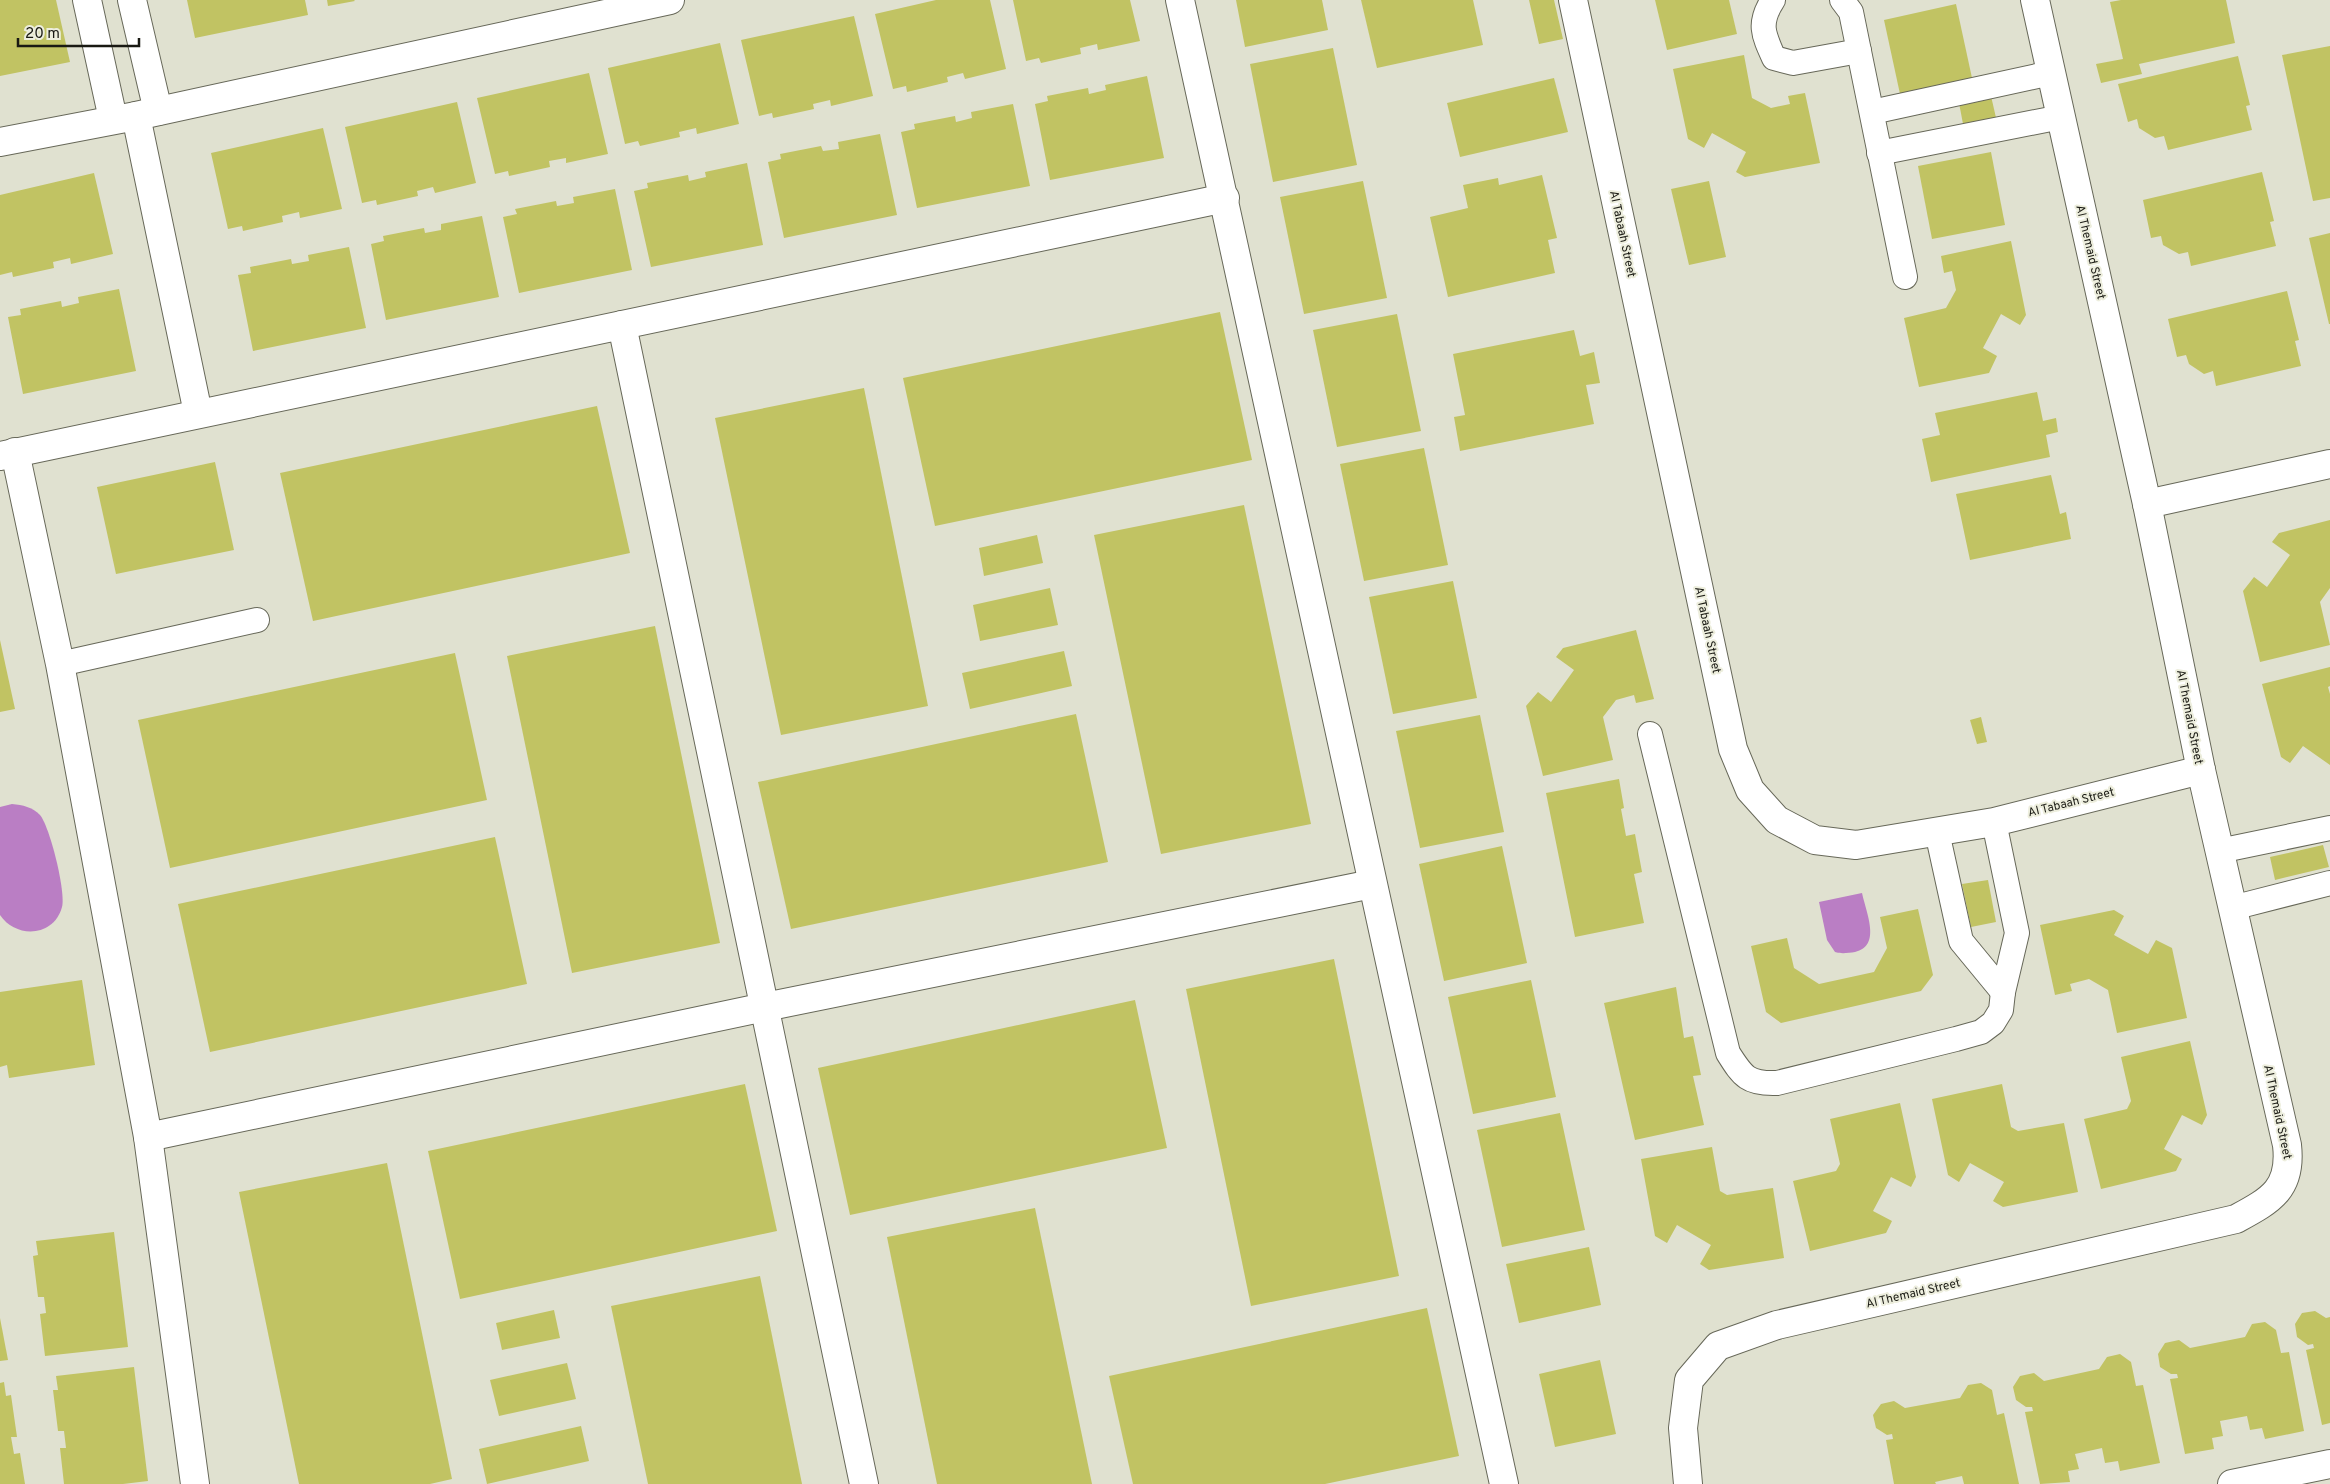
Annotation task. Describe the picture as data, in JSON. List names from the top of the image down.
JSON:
{
  "streets": {
    "street": ["Al Tabaah Street", "Al Themaid Street"]
  },
  "crossings": [
    ["Al Tabaah Street", "Al Themaid Street"]
  ],
  "scale_bar": "20 m"
}
